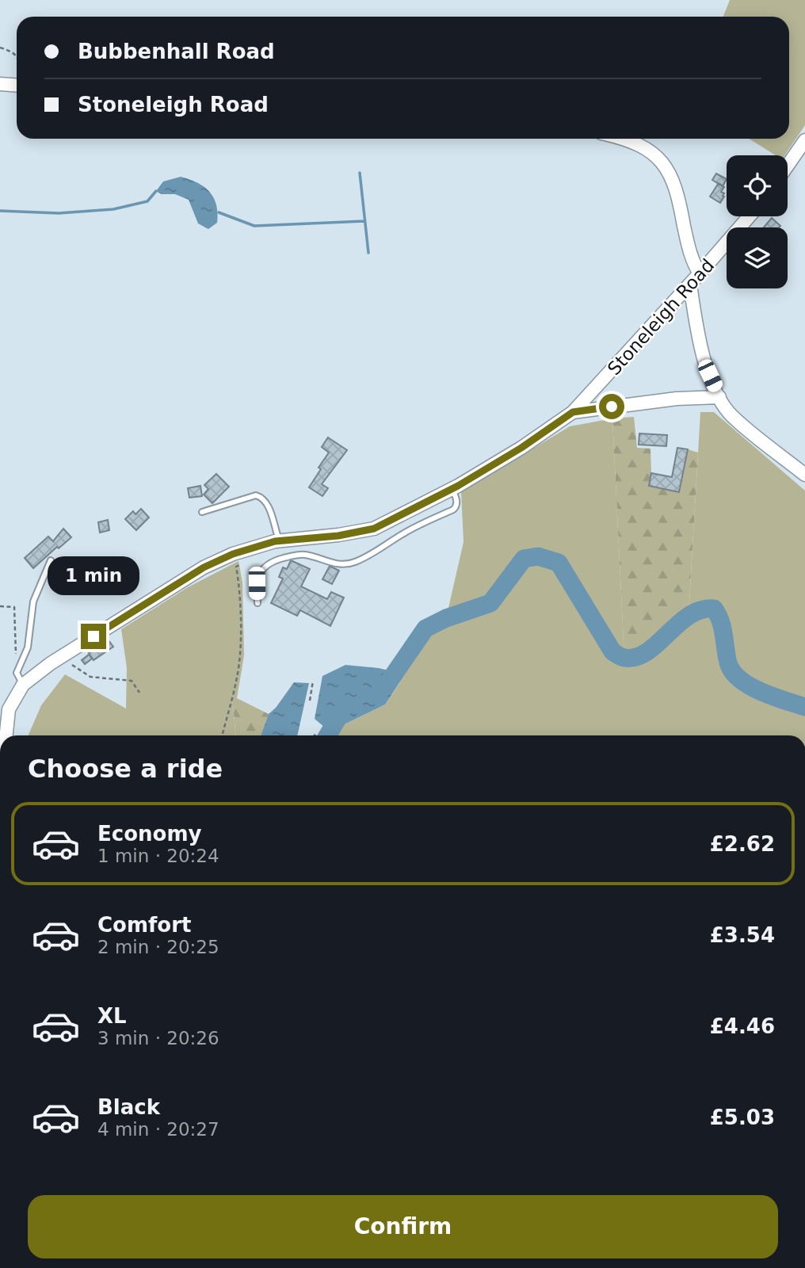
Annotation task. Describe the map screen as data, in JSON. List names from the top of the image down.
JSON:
{
  "streets": {
    "street": ["Stoneleigh Road"]
  },
  "page": {
    "banner": ["Bubbenhall Road", "Stoneleigh Road"],
    "bubble": "1 min",
    "heading": "Choose a ride",
    "list": [
      {
        "name": "Economy",
        "note": "1 min · 20:24",
        "value": "£2.62"
      },
      {
        "name": "Comfort",
        "note": "2 min · 20:25",
        "value": "£3.54"
      },
      {
        "name": "XL",
        "note": "3 min · 20:26",
        "value": "£4.46"
      },
      {
        "name": "Black",
        "note": "4 min · 20:27",
        "value": "£5.03"
      }
    ],
    "buttons": "Confirm"
  }
}
